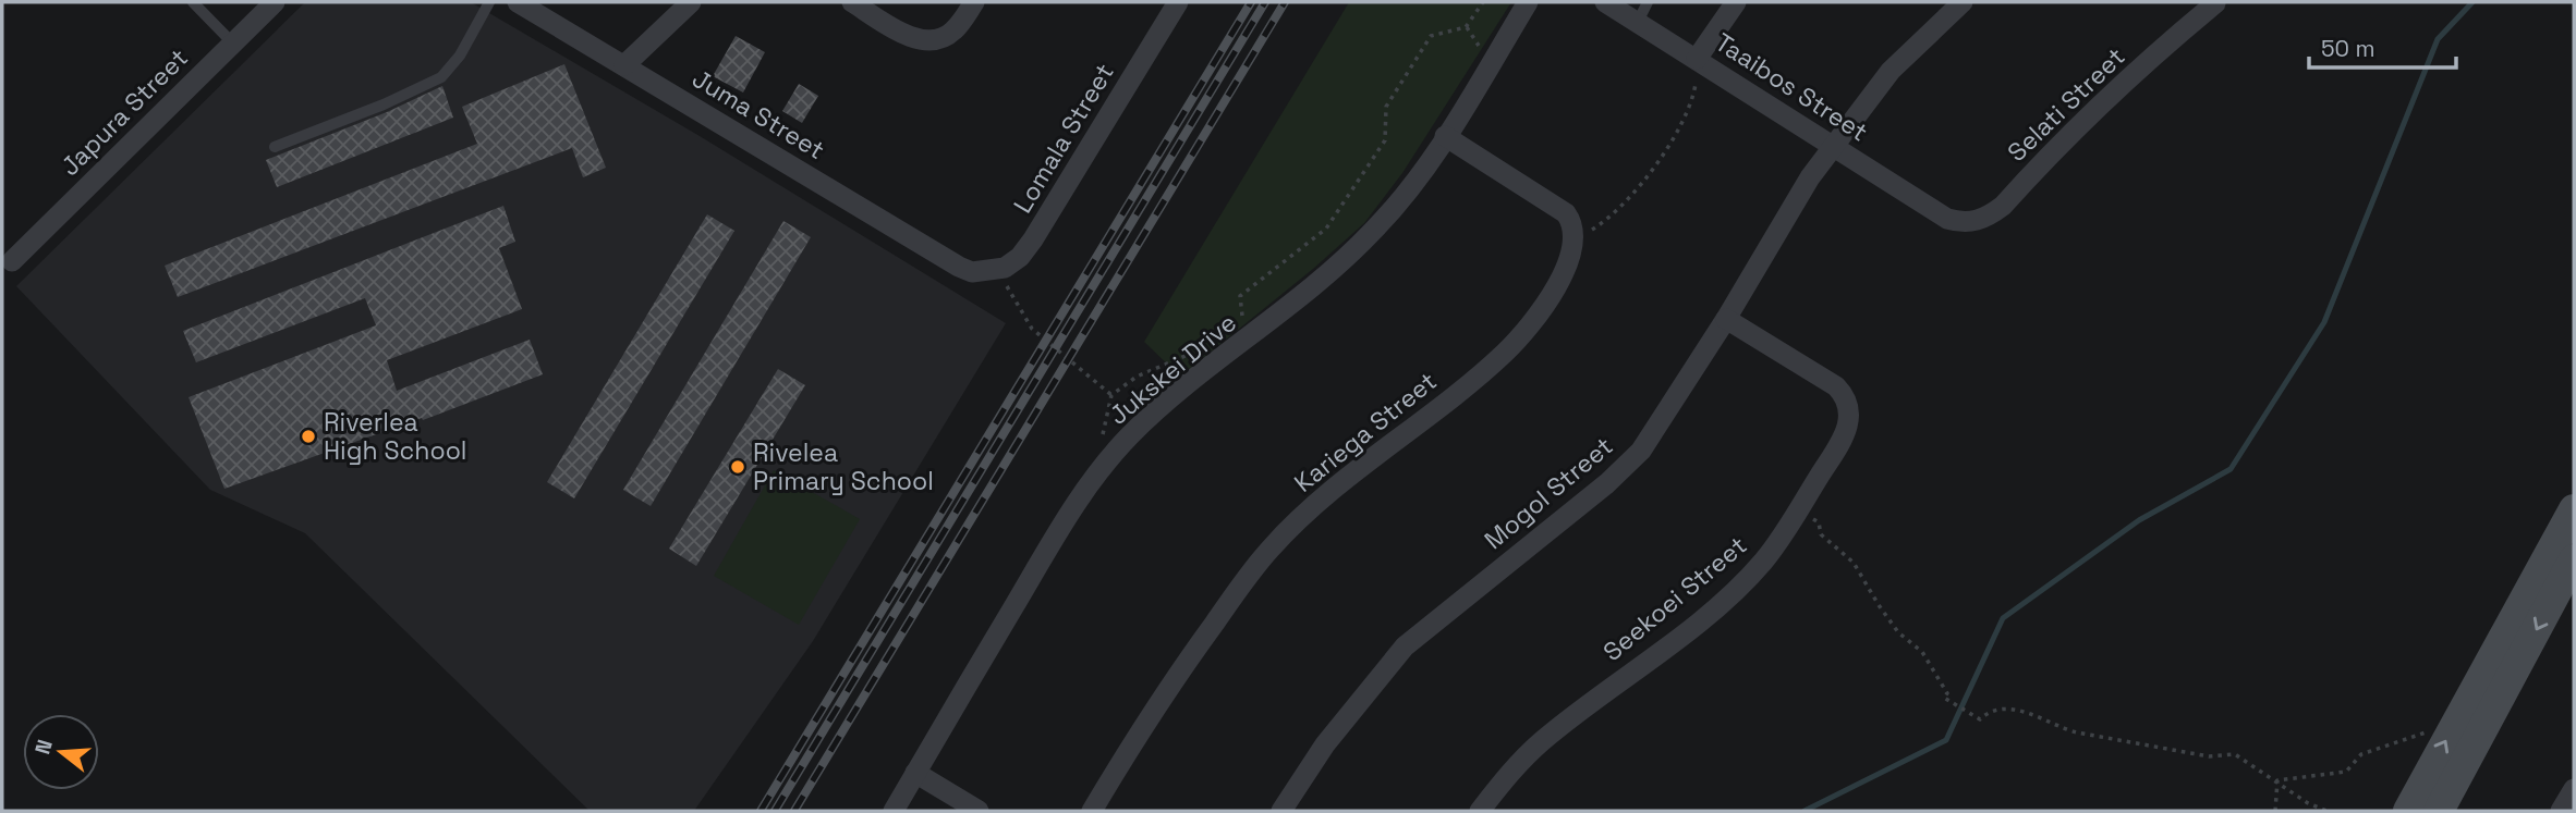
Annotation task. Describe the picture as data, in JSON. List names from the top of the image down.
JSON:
{
  "streets": {
    "street": [
      "Taaibos Street",
      "Selati Street",
      "Japura Street",
      "Juma Street",
      "Lomala Street",
      "Jukskei Drive",
      "Kariega Street",
      "Mogol Street",
      "Seekoei Street"
    ]
  },
  "crossings": [
    ["Taaibos Street", "Selati Street"],
    ["Taaibos Street", "Mogol Street"],
    ["Juma Street", "Lomala Street"],
    ["Mogol Street", "Seekoei Street"]
  ],
  "places": ["Riverlea High School", "Rivelea Primary School"],
  "scale_bar": "50 m",
  "north": "left"
}
